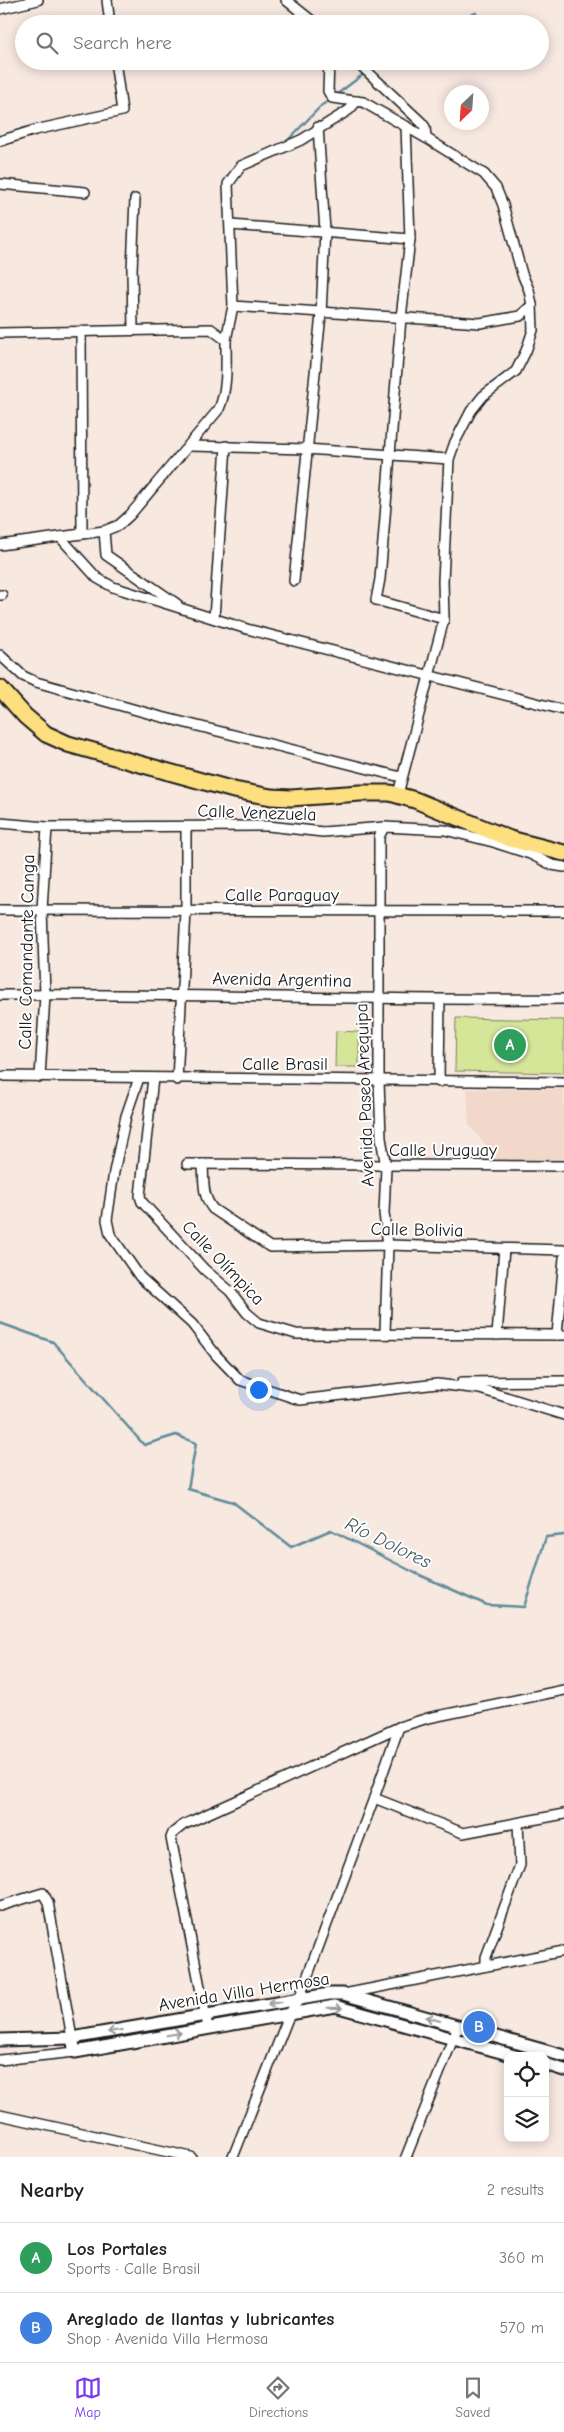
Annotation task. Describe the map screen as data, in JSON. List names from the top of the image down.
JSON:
{
  "streets": {
    "street": [
      "Calle Venezuela",
      "Calle Paraguay",
      "Calle Comandante Canga",
      "Avenida Argentina",
      "Calle Brasil",
      "Avenida Paseo Arequipa",
      "Calle Uruguay",
      "Calle Bolivia",
      "Calle Olímpica",
      "Avenida Villa Hermosa"
    ]
  },
  "crossings": [
    ["Calle Venezuela", "Calle Comandante Canga"],
    ["Calle Venezuela", "Avenida Paseo Arequipa"],
    ["Calle Paraguay", "Calle Comandante Canga"],
    ["Calle Paraguay", "Avenida Paseo Arequipa"],
    ["Calle Comandante Canga", "Avenida Argentina"],
    ["Calle Comandante Canga", "Calle Brasil"],
    ["Avenida Argentina", "Avenida Paseo Arequipa"],
    ["Calle Brasil", "Avenida Paseo Arequipa"],
    ["Calle Brasil", "Calle Olímpica"],
    ["Avenida Paseo Arequipa", "Calle Uruguay"],
    ["Avenida Paseo Arequipa", "Calle Bolivia"],
    ["Avenida Paseo Arequipa", "Calle Olímpica"],
    ["Calle Uruguay", "Calle Bolivia"]
  ],
  "water": ["Río Dolores"],
  "north": "bottom left",
  "page": {
    "search": "Search here",
    "pins": ["A", "B"],
    "heading": ["Nearby", "2 results"],
    "list": [
      {
        "mark": "A",
        "name": "Los Portales",
        "note": "Sports · Calle Brasil",
        "value": "360 m"
      },
      {
        "mark": "B",
        "name": "Areglado de llantas y lubricantes",
        "note": "Shop · Avenida Villa Hermosa",
        "value": "570 m"
      }
    ],
    "nav": ["Map", "Directions", "Saved"]
  }
}
